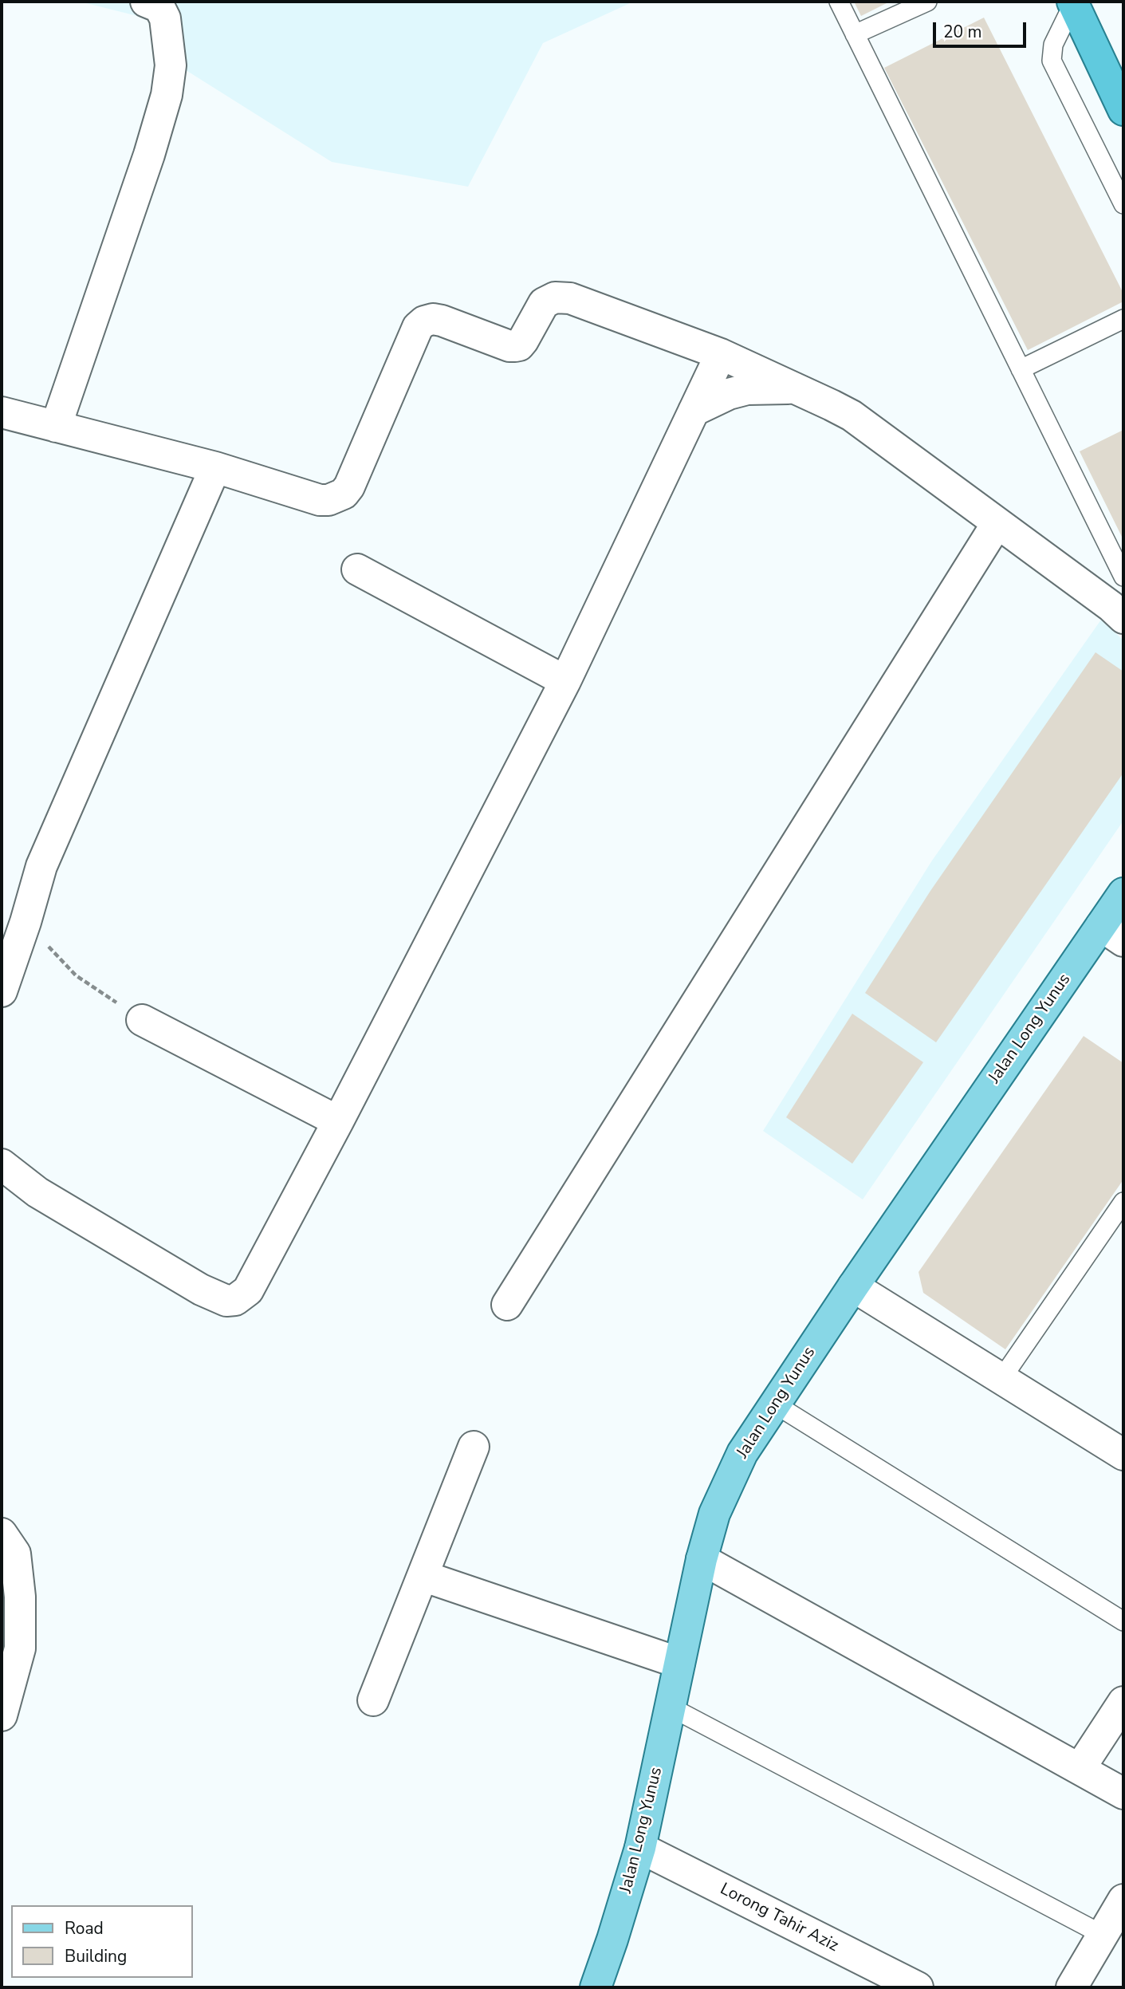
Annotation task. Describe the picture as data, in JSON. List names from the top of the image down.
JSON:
{
  "streets": {
    "main road": ["Jalan Long Yunus"],
    "street": ["Lorong Tahir Aziz"]
  },
  "crossings": [
    ["Jalan Long Yunus", "Lorong Tahir Aziz"]
  ],
  "legend": ["Road", "Building"],
  "scale_bar": "20 m"
}
